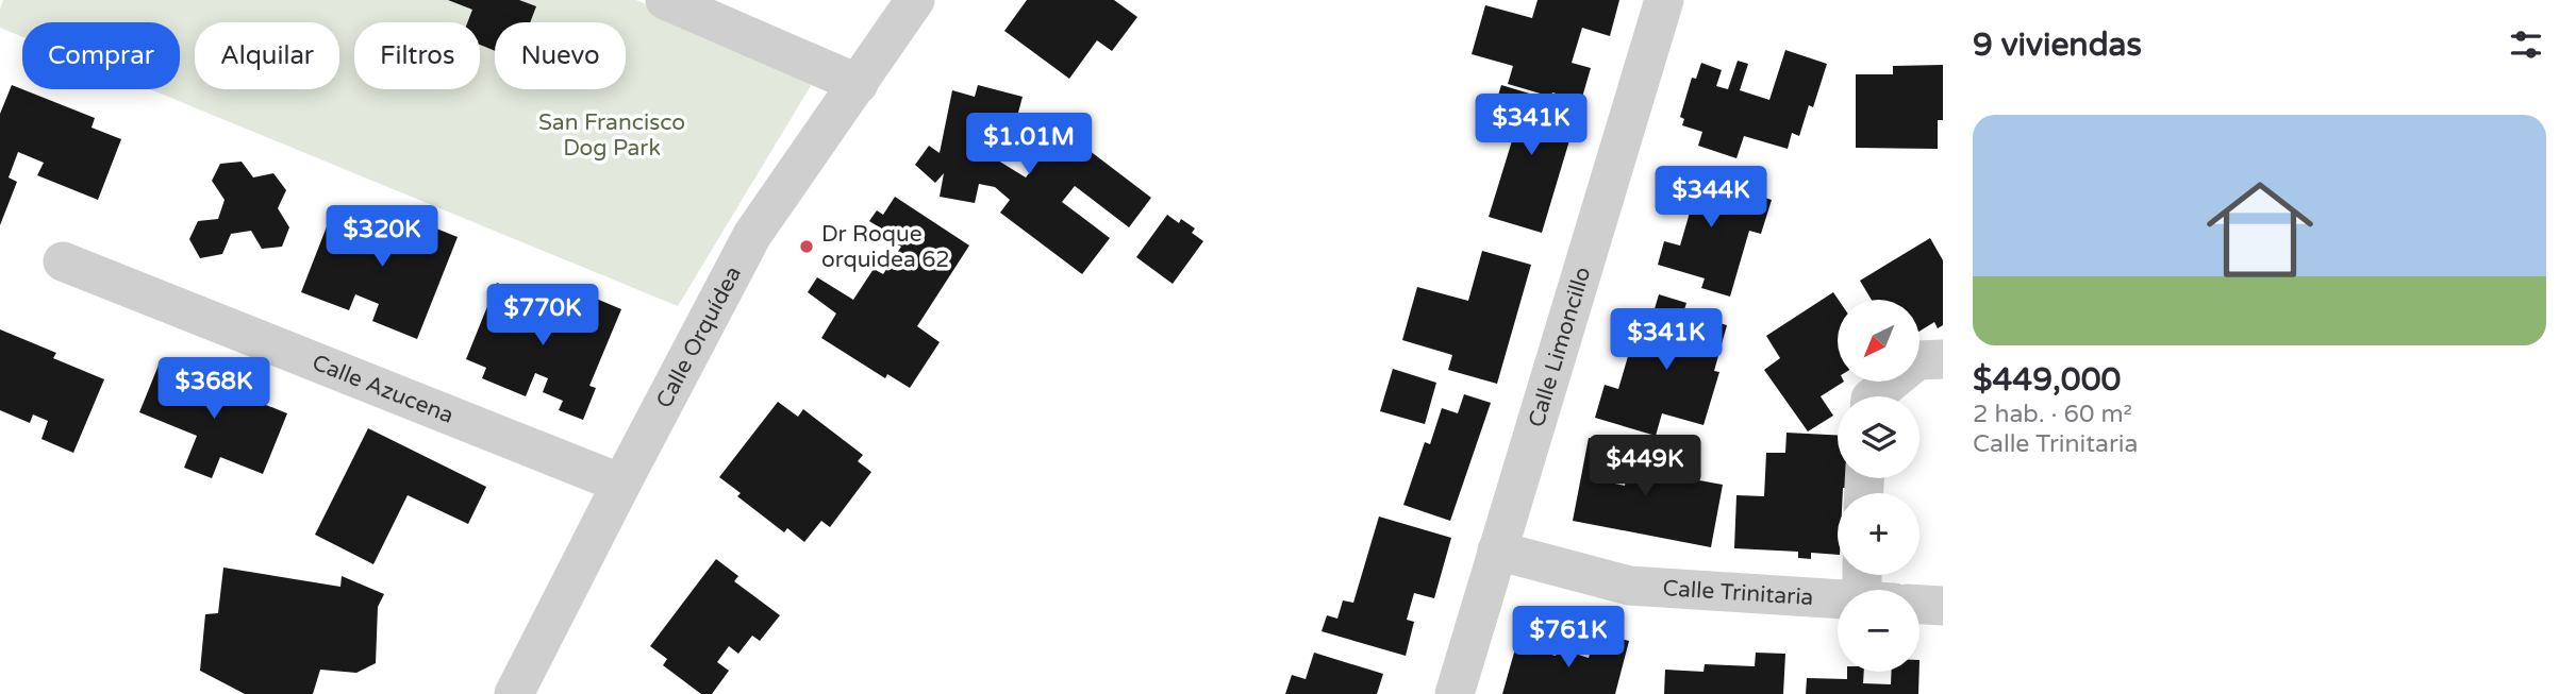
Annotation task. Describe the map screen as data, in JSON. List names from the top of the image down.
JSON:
{
  "streets": {
    "street": [
      "Calle Orquídea",
      "Calle Limoncillo",
      "Calle Azucena",
      "Calle Trinitaria"
    ]
  },
  "crossings": [
    ["Calle Orquídea", "Calle Azucena"],
    ["Calle Limoncillo", "Calle Trinitaria"]
  ],
  "parks": ["San Francisco Dog Park"],
  "places": ["Dr Roque orquidea 62"],
  "north": "bottom left",
  "page": {
    "heading": "9 viviendas",
    "chip": [
      "Comprar",
      "Alquilar",
      "Filtros",
      "Nuevo"
    ],
    "list": [
      {
        "name": "$449,000",
        "note": "2 hab. · 60 m² · Calle Trinitaria"
      }
    ],
    "price": [
      "$341K",
      "$1.01M",
      "$344K",
      "$320K",
      "$770K",
      "$341K",
      "$368K",
      "$449K",
      "$761K"
    ],
    "map_buttons": ["+", "−"]
  }
}
